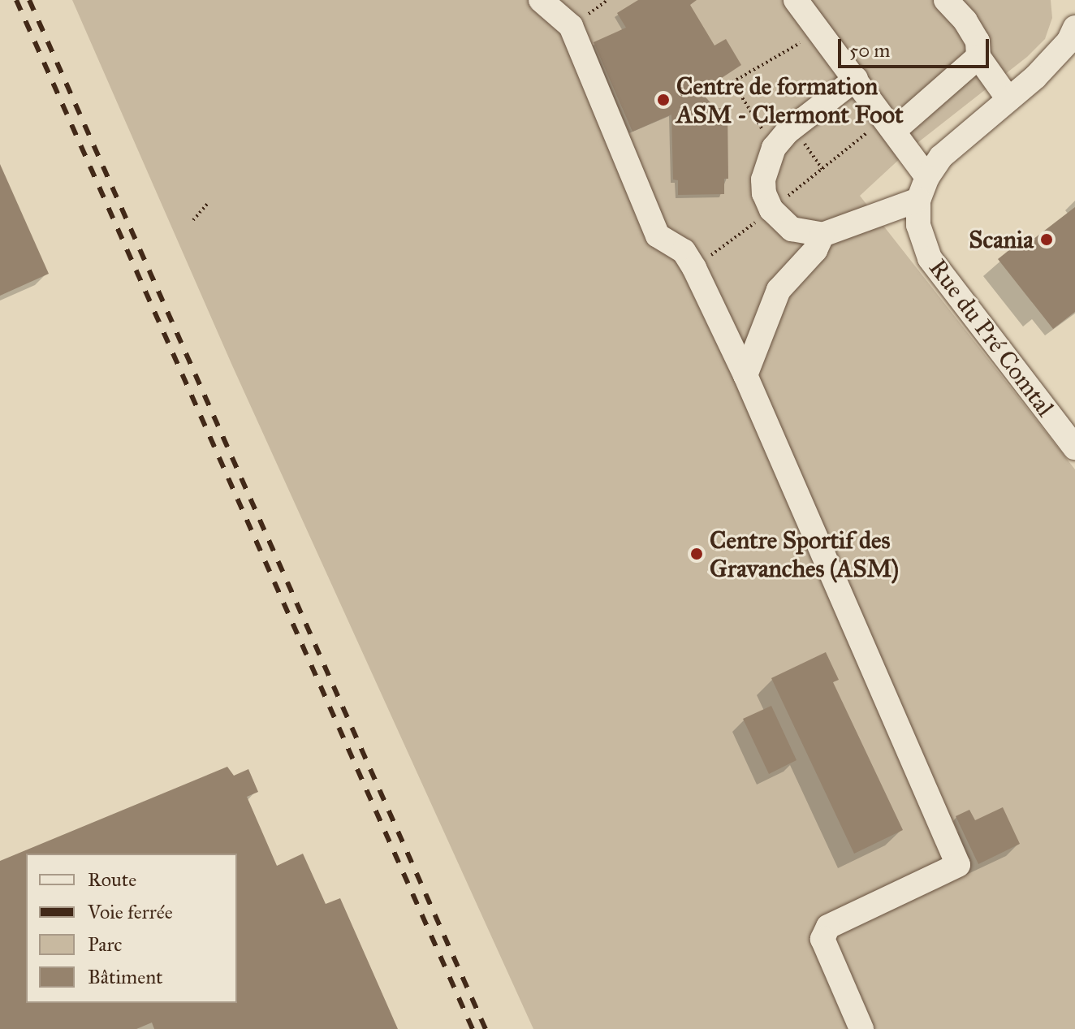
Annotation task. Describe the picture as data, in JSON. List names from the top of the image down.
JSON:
{
  "streets": {
    "street": ["Rue du Pré Comtal"]
  },
  "places": ["Centre de formation ASM - Clermont Foot", "Scania", "Centre Sportif des Gravanches (ASM)"],
  "legend": [
    "Route",
    "Voie ferrée",
    "Parc",
    "Bâtiment"
  ],
  "scale_bar": "50 m"
}
